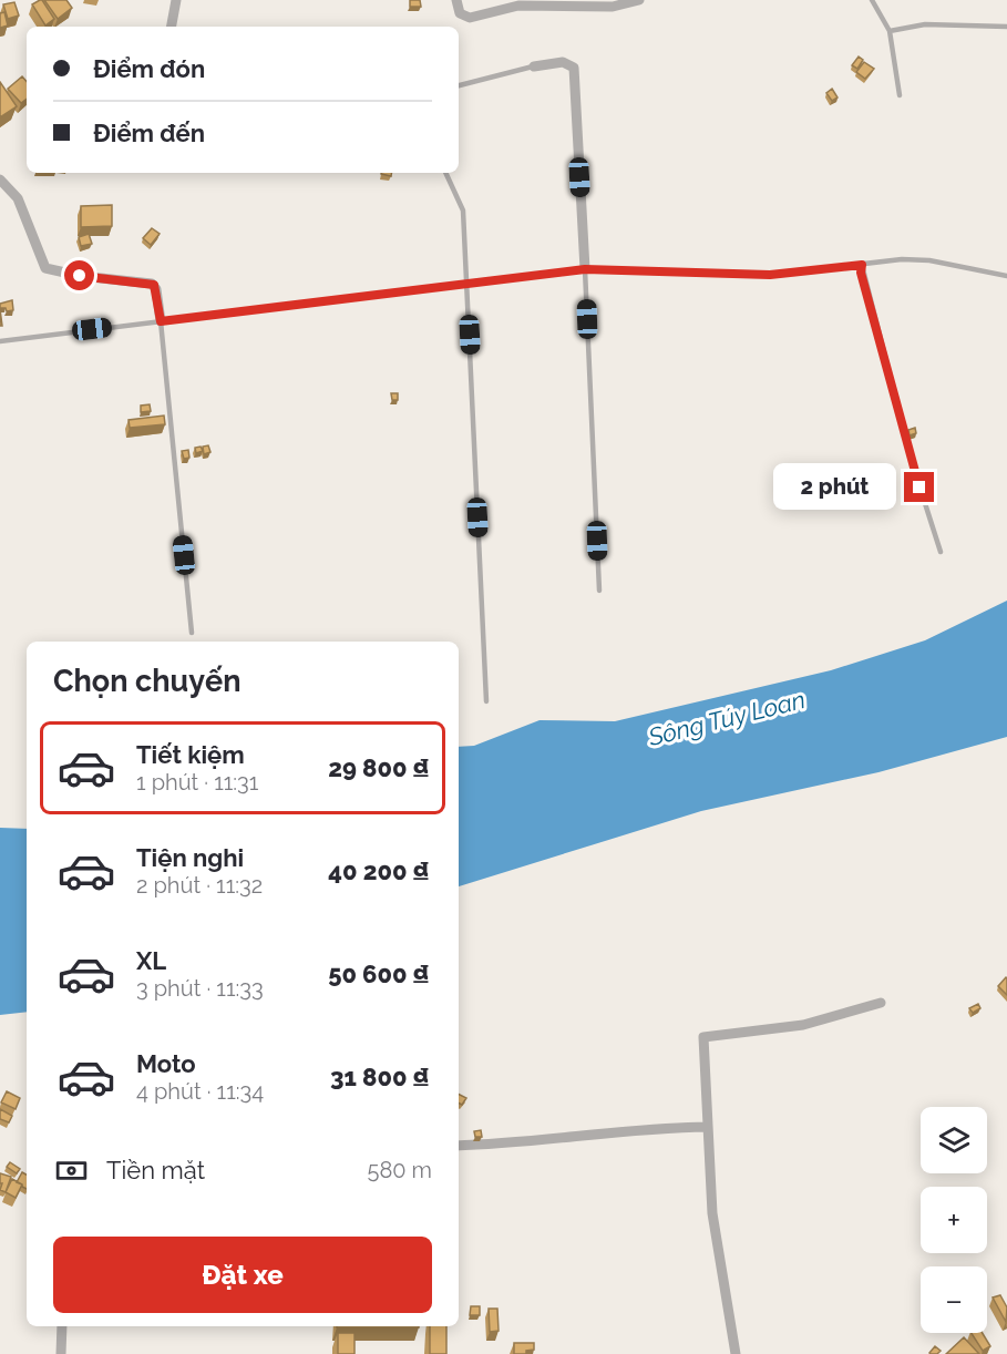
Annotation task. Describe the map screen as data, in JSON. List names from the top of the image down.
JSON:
{
  "water": ["Sông Túy Loan"],
  "page": {
    "banner": ["Điểm đón", "Điểm đến"],
    "bubble": "2 phút",
    "heading": "Chọn chuyến",
    "list": [
      {
        "name": "Tiết kiệm",
        "note": "1 phút · 11:31",
        "value": "29 800 ₫"
      },
      {
        "name": "Tiện nghi",
        "note": "2 phút · 11:32",
        "value": "40 200 ₫"
      },
      {
        "name": "XL",
        "note": "3 phút · 11:33",
        "value": "50 600 ₫"
      },
      {
        "name": "Moto",
        "note": "4 phút · 11:34",
        "value": "31 800 ₫"
      }
    ],
    "map_buttons": ["+", "−"],
    "pay": ["Tiền mặt", "580 m"],
    "buttons": "Đặt xe"
  }
}
